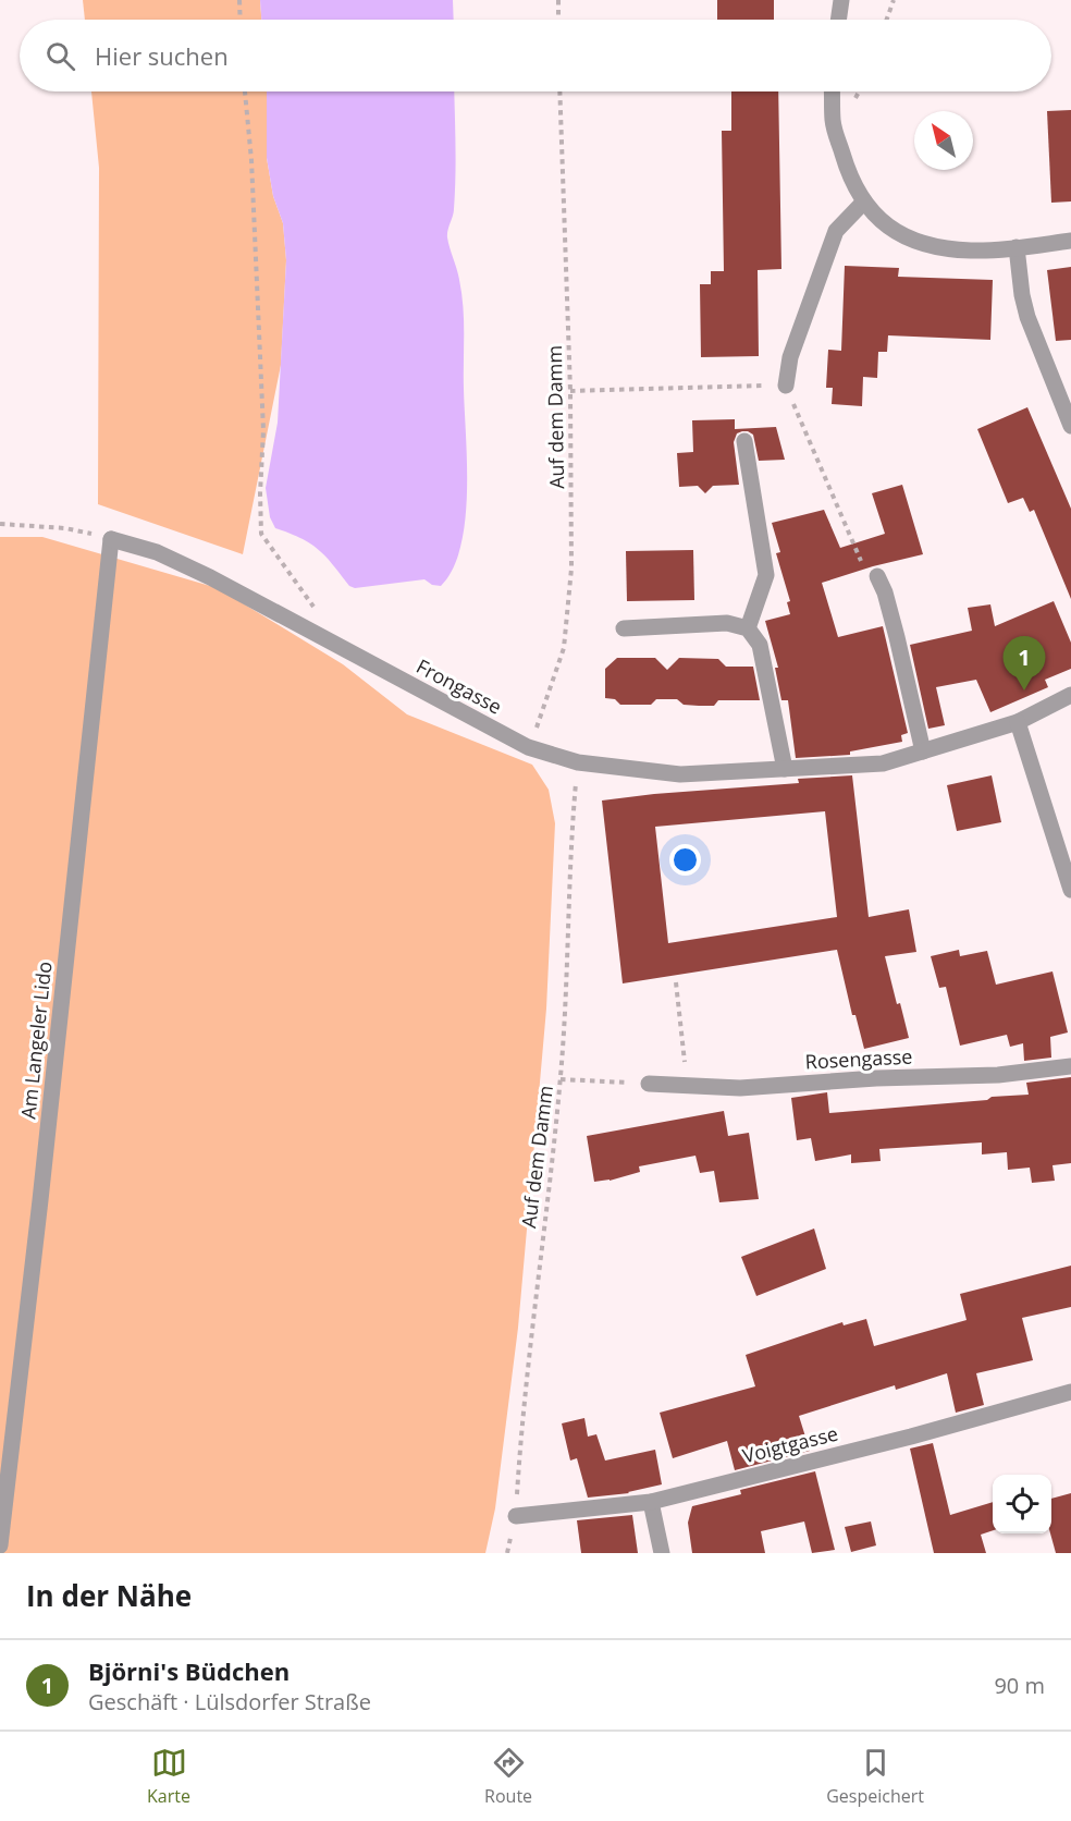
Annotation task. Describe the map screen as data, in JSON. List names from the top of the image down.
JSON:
{
  "streets": {
    "street": [
      "Frongasse",
      "Am Langeler Lido",
      "Rosengasse",
      "Voigtgasse"
    ],
    "path": ["Auf dem Damm"]
  },
  "crossings": [
    ["Auf dem Damm", "Frongasse"],
    ["Auf dem Damm", "Voigtgasse"],
    ["Frongasse", "Am Langeler Lido"]
  ],
  "north": "top left",
  "page": {
    "search": "Hier suchen",
    "pins": "1",
    "heading": "In der Nähe",
    "list": [
      {
        "mark": "1",
        "name": "Björni's Büdchen",
        "note": "Geschäft · Lülsdorfer Straße",
        "value": "90 m"
      }
    ],
    "nav": ["Karte", "Route", "Gespeichert"]
  }
}
